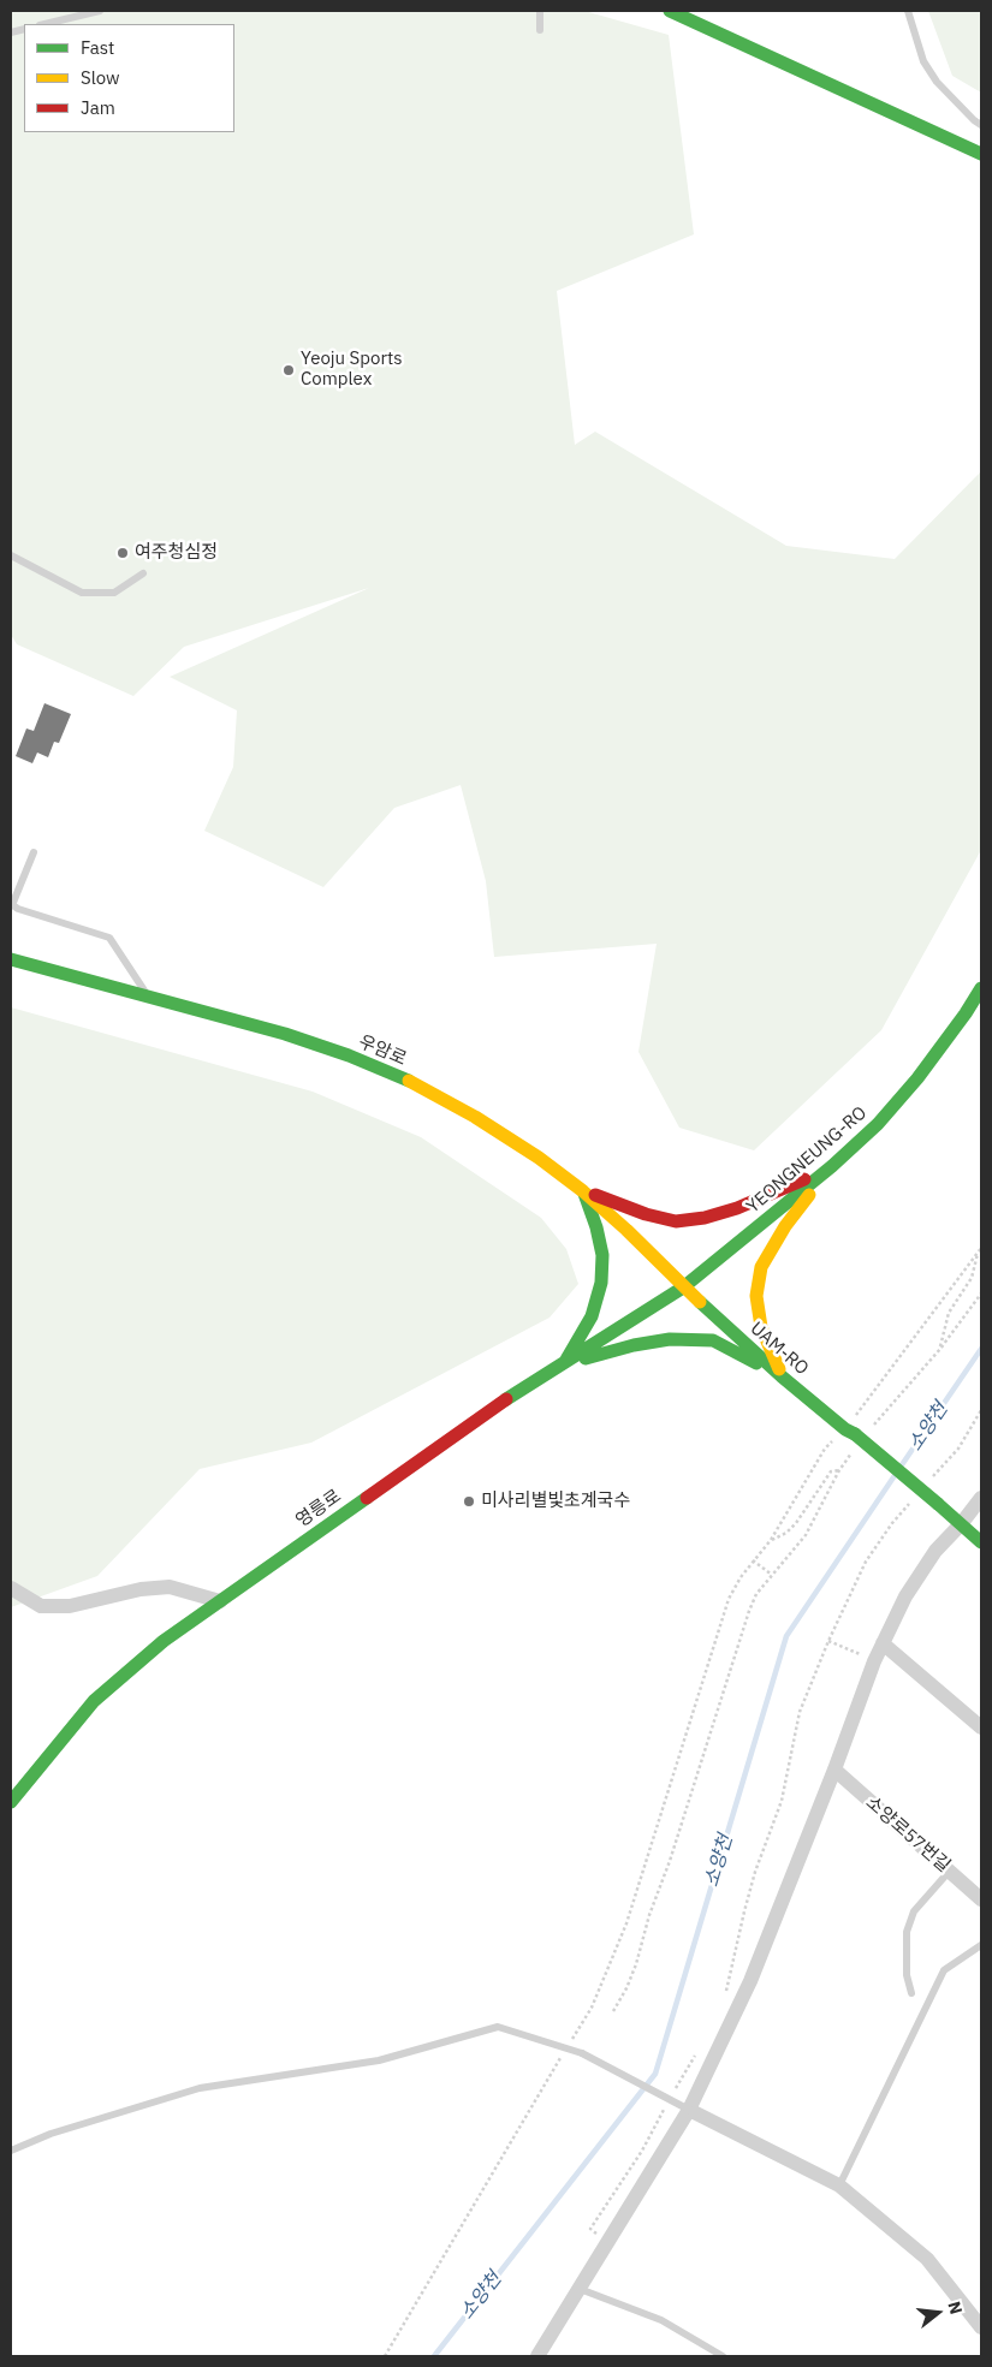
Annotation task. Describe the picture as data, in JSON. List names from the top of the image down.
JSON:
{
  "streets": {
    "main road": [
      "우암로",
      "YEONGNEUNG-RO",
      "UAM-RO",
      "영릉로"
    ],
    "street": ["소양로57번길"]
  },
  "crossings": [
    ["우암로", "YEONGNEUNG-RO"],
    ["우암로", "UAM-RO"],
    ["우암로", "영릉로"],
    ["YEONGNEUNG-RO", "UAM-RO"],
    ["YEONGNEUNG-RO", "영릉로"],
    ["UAM-RO", "영릉로"]
  ],
  "water": ["소양천"],
  "places": ["Yeoju Sports Complex", "여주청심정", "미사리별빛초계국수"],
  "legend": ["Fast", "Slow", "Jam"],
  "north": "right"
}
